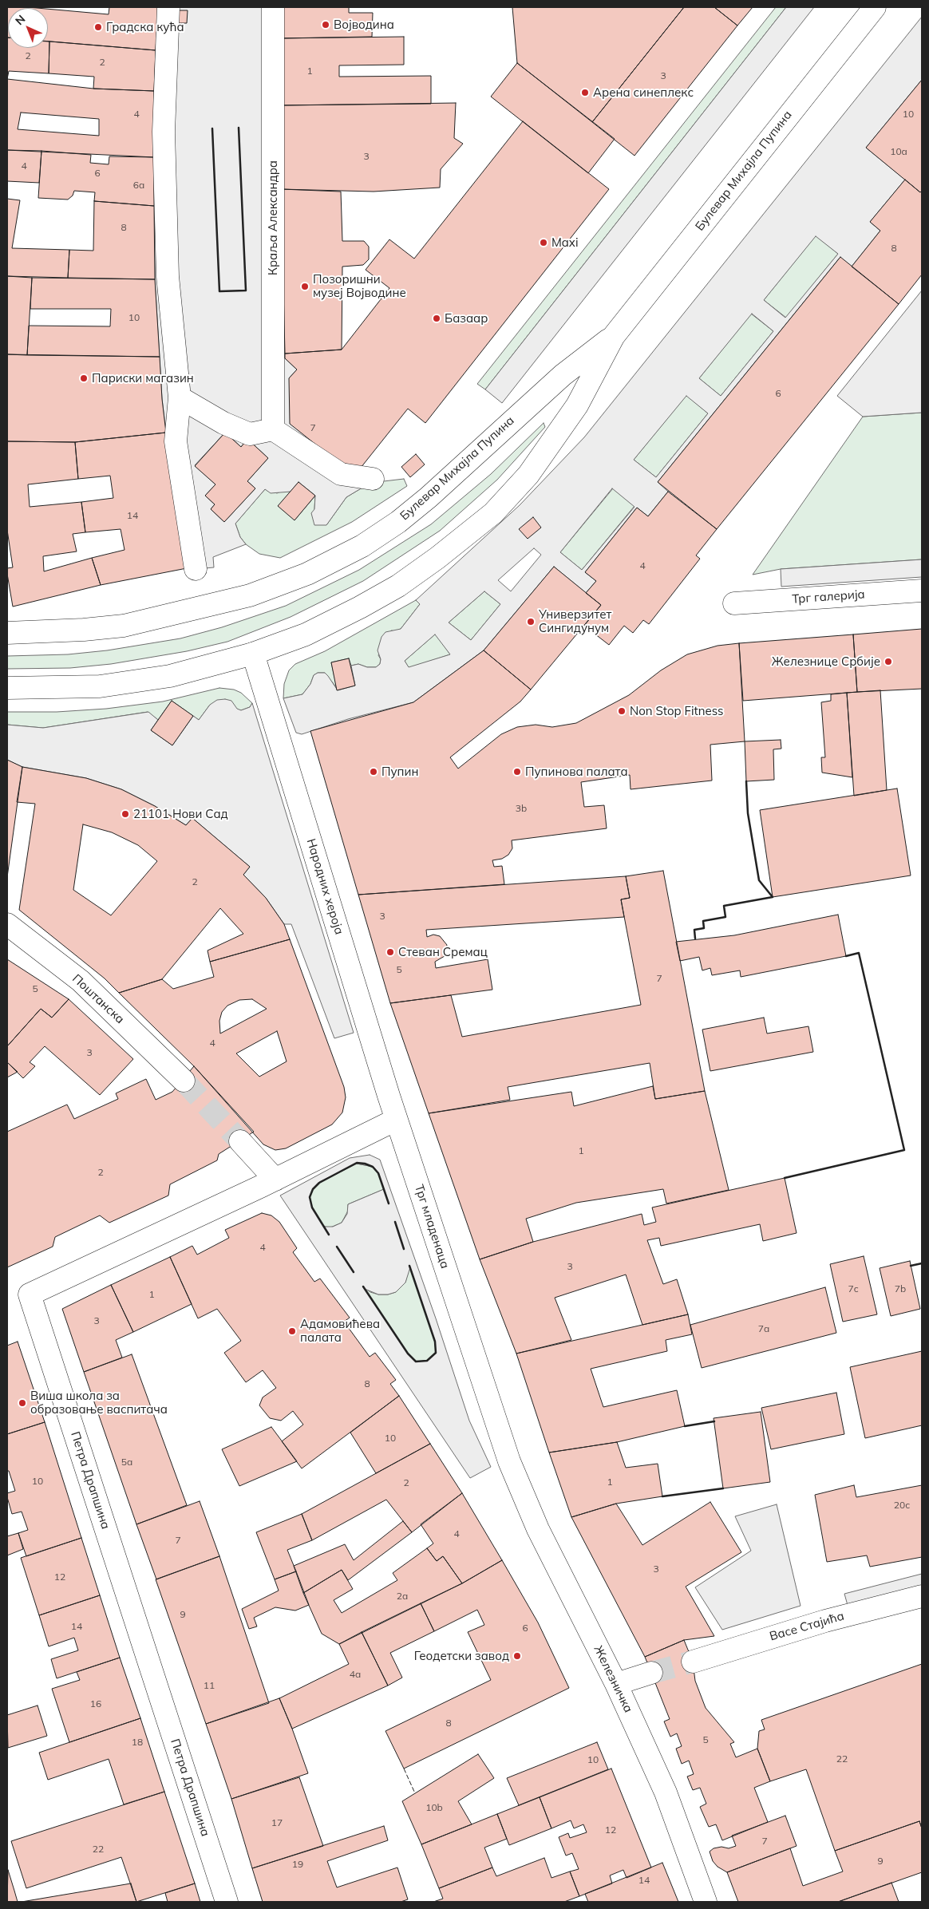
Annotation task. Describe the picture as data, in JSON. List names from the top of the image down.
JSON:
{
  "streets": {
    "street": [
      "Булевар Михајла Пупина",
      "Краља Александра",
      "Трг галерија",
      "Народних хероја",
      "Поштанска",
      "Трг младенаца",
      "Петра Драпшина",
      "Васе Стајића",
      "Железничка"
    ]
  },
  "crossings": [
    ["Булевар Михајла Пупина", "Народних хероја"],
    ["Народних хероја", "Трг младенаца"],
    ["Трг младенаца", "Железничка"]
  ],
  "places": [
    "Војводина",
    "Градска кућа",
    "Арена синеплекс",
    "Maxi",
    "Позоришни музеј Војводине",
    "Базаар",
    "Париски магазин",
    "Универзитет Сингидунум",
    "Железнице Србије",
    "Non Stop Fitness",
    "Пупин",
    "Пупинова палата",
    "21101 Нови Сад",
    "Стеван Сремац",
    "Адамовићева палата",
    "Виша школа за образовање васпитача",
    "Геодетски завод"
  ],
  "house_numbers": [
    "2",
    "2",
    "1",
    "3",
    "4",
    "10",
    "10a",
    "3",
    "4",
    "6",
    "6a",
    "8",
    "8",
    "10",
    "6",
    "7",
    "14",
    "4",
    "3b",
    "2",
    "3",
    "5",
    "7",
    "5",
    "4",
    "3",
    "1",
    "2",
    "4",
    "3",
    "7c",
    "7b",
    "1",
    "3",
    "7a",
    "8",
    "10",
    "5a",
    "10",
    "1",
    "2",
    "20c",
    "4",
    "7",
    "3",
    "12",
    "2a",
    "9",
    "14",
    "6",
    "4a",
    "11",
    "16",
    "8",
    "5",
    "18",
    "22",
    "10",
    "10b",
    "17",
    "12",
    "7",
    "22",
    "9",
    "19",
    "14"
  ],
  "north": "top left"
}
